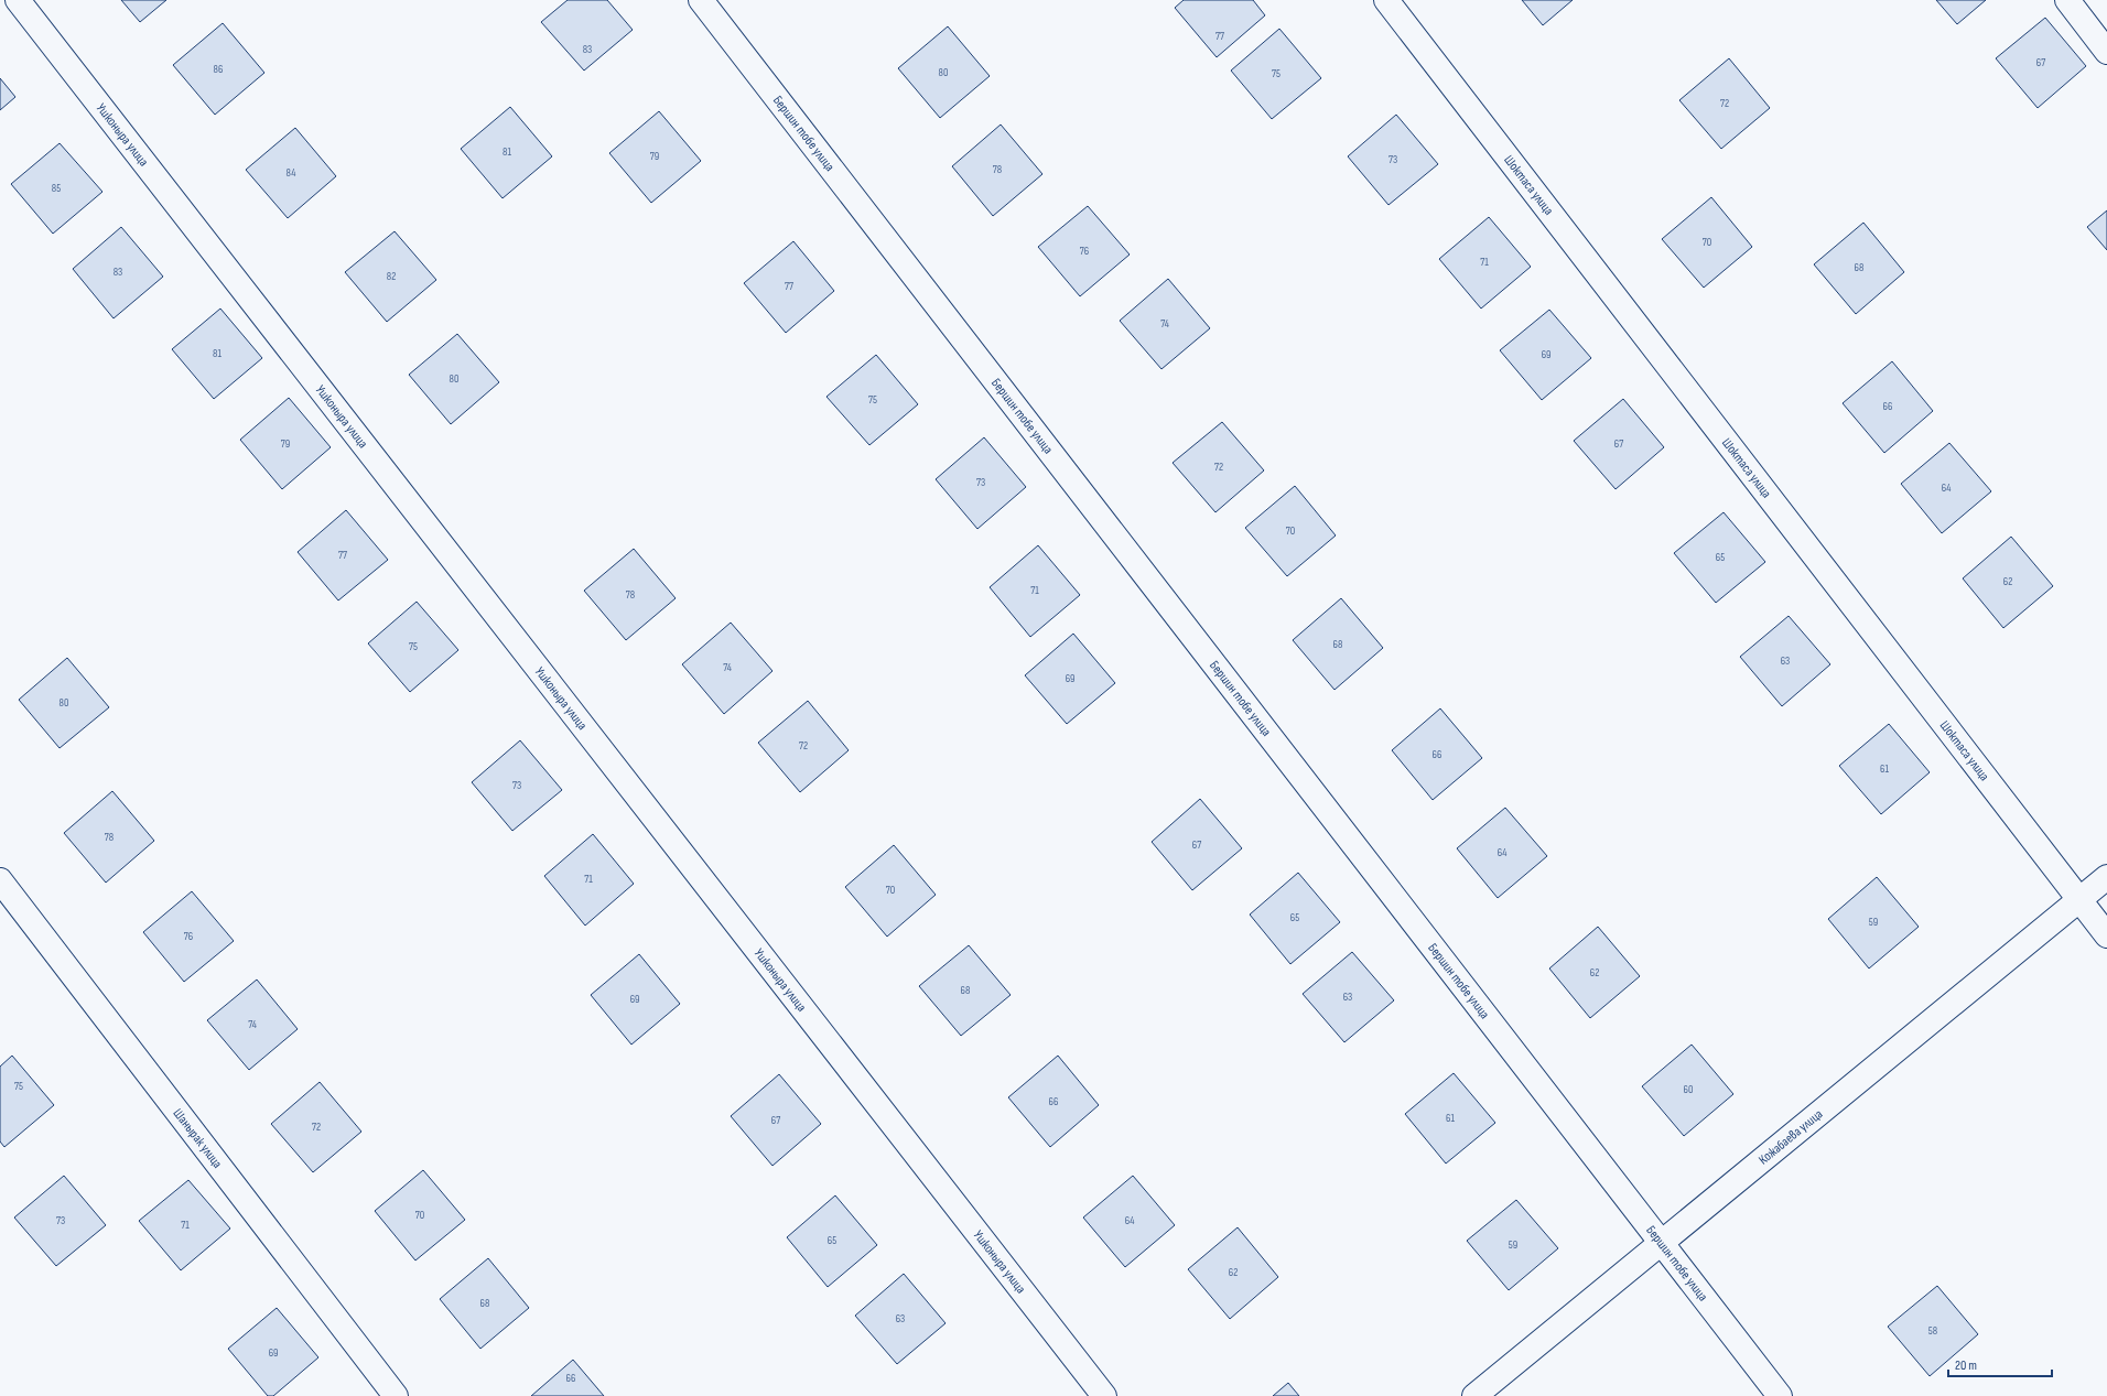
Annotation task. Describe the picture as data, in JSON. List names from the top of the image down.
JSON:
{
  "streets": {
    "street": [
      "Бершин тобе улица",
      "Ушконыра улица",
      "Шоктаса улица",
      "Кожабаева улица",
      "Шанырак улица"
    ]
  },
  "crossings": [
    ["Бершин тобе улица", "Кожабаева улица"],
    ["Шоктаса улица", "Кожабаева улица"]
  ],
  "house_numbers": [
    "77",
    "83",
    "67",
    "86",
    "80",
    "75",
    "72",
    "81",
    "79",
    "73",
    "78",
    "84",
    "85",
    "70",
    "76",
    "71",
    "68",
    "83",
    "82",
    "77",
    "74",
    "81",
    "69",
    "80",
    "75",
    "66",
    "79",
    "67",
    "72",
    "73",
    "64",
    "70",
    "77",
    "65",
    "62",
    "71",
    "78",
    "68",
    "75",
    "63",
    "74",
    "69",
    "80",
    "72",
    "66",
    "61",
    "73",
    "78",
    "67",
    "64",
    "71",
    "70",
    "65",
    "59",
    "76",
    "62",
    "68",
    "63",
    "69",
    "74",
    "75",
    "60",
    "66",
    "61",
    "67",
    "72",
    "70",
    "73",
    "64",
    "71",
    "65",
    "59",
    "62",
    "68",
    "63",
    "58",
    "69",
    "66"
  ],
  "scale_bar": "20 m"
}
